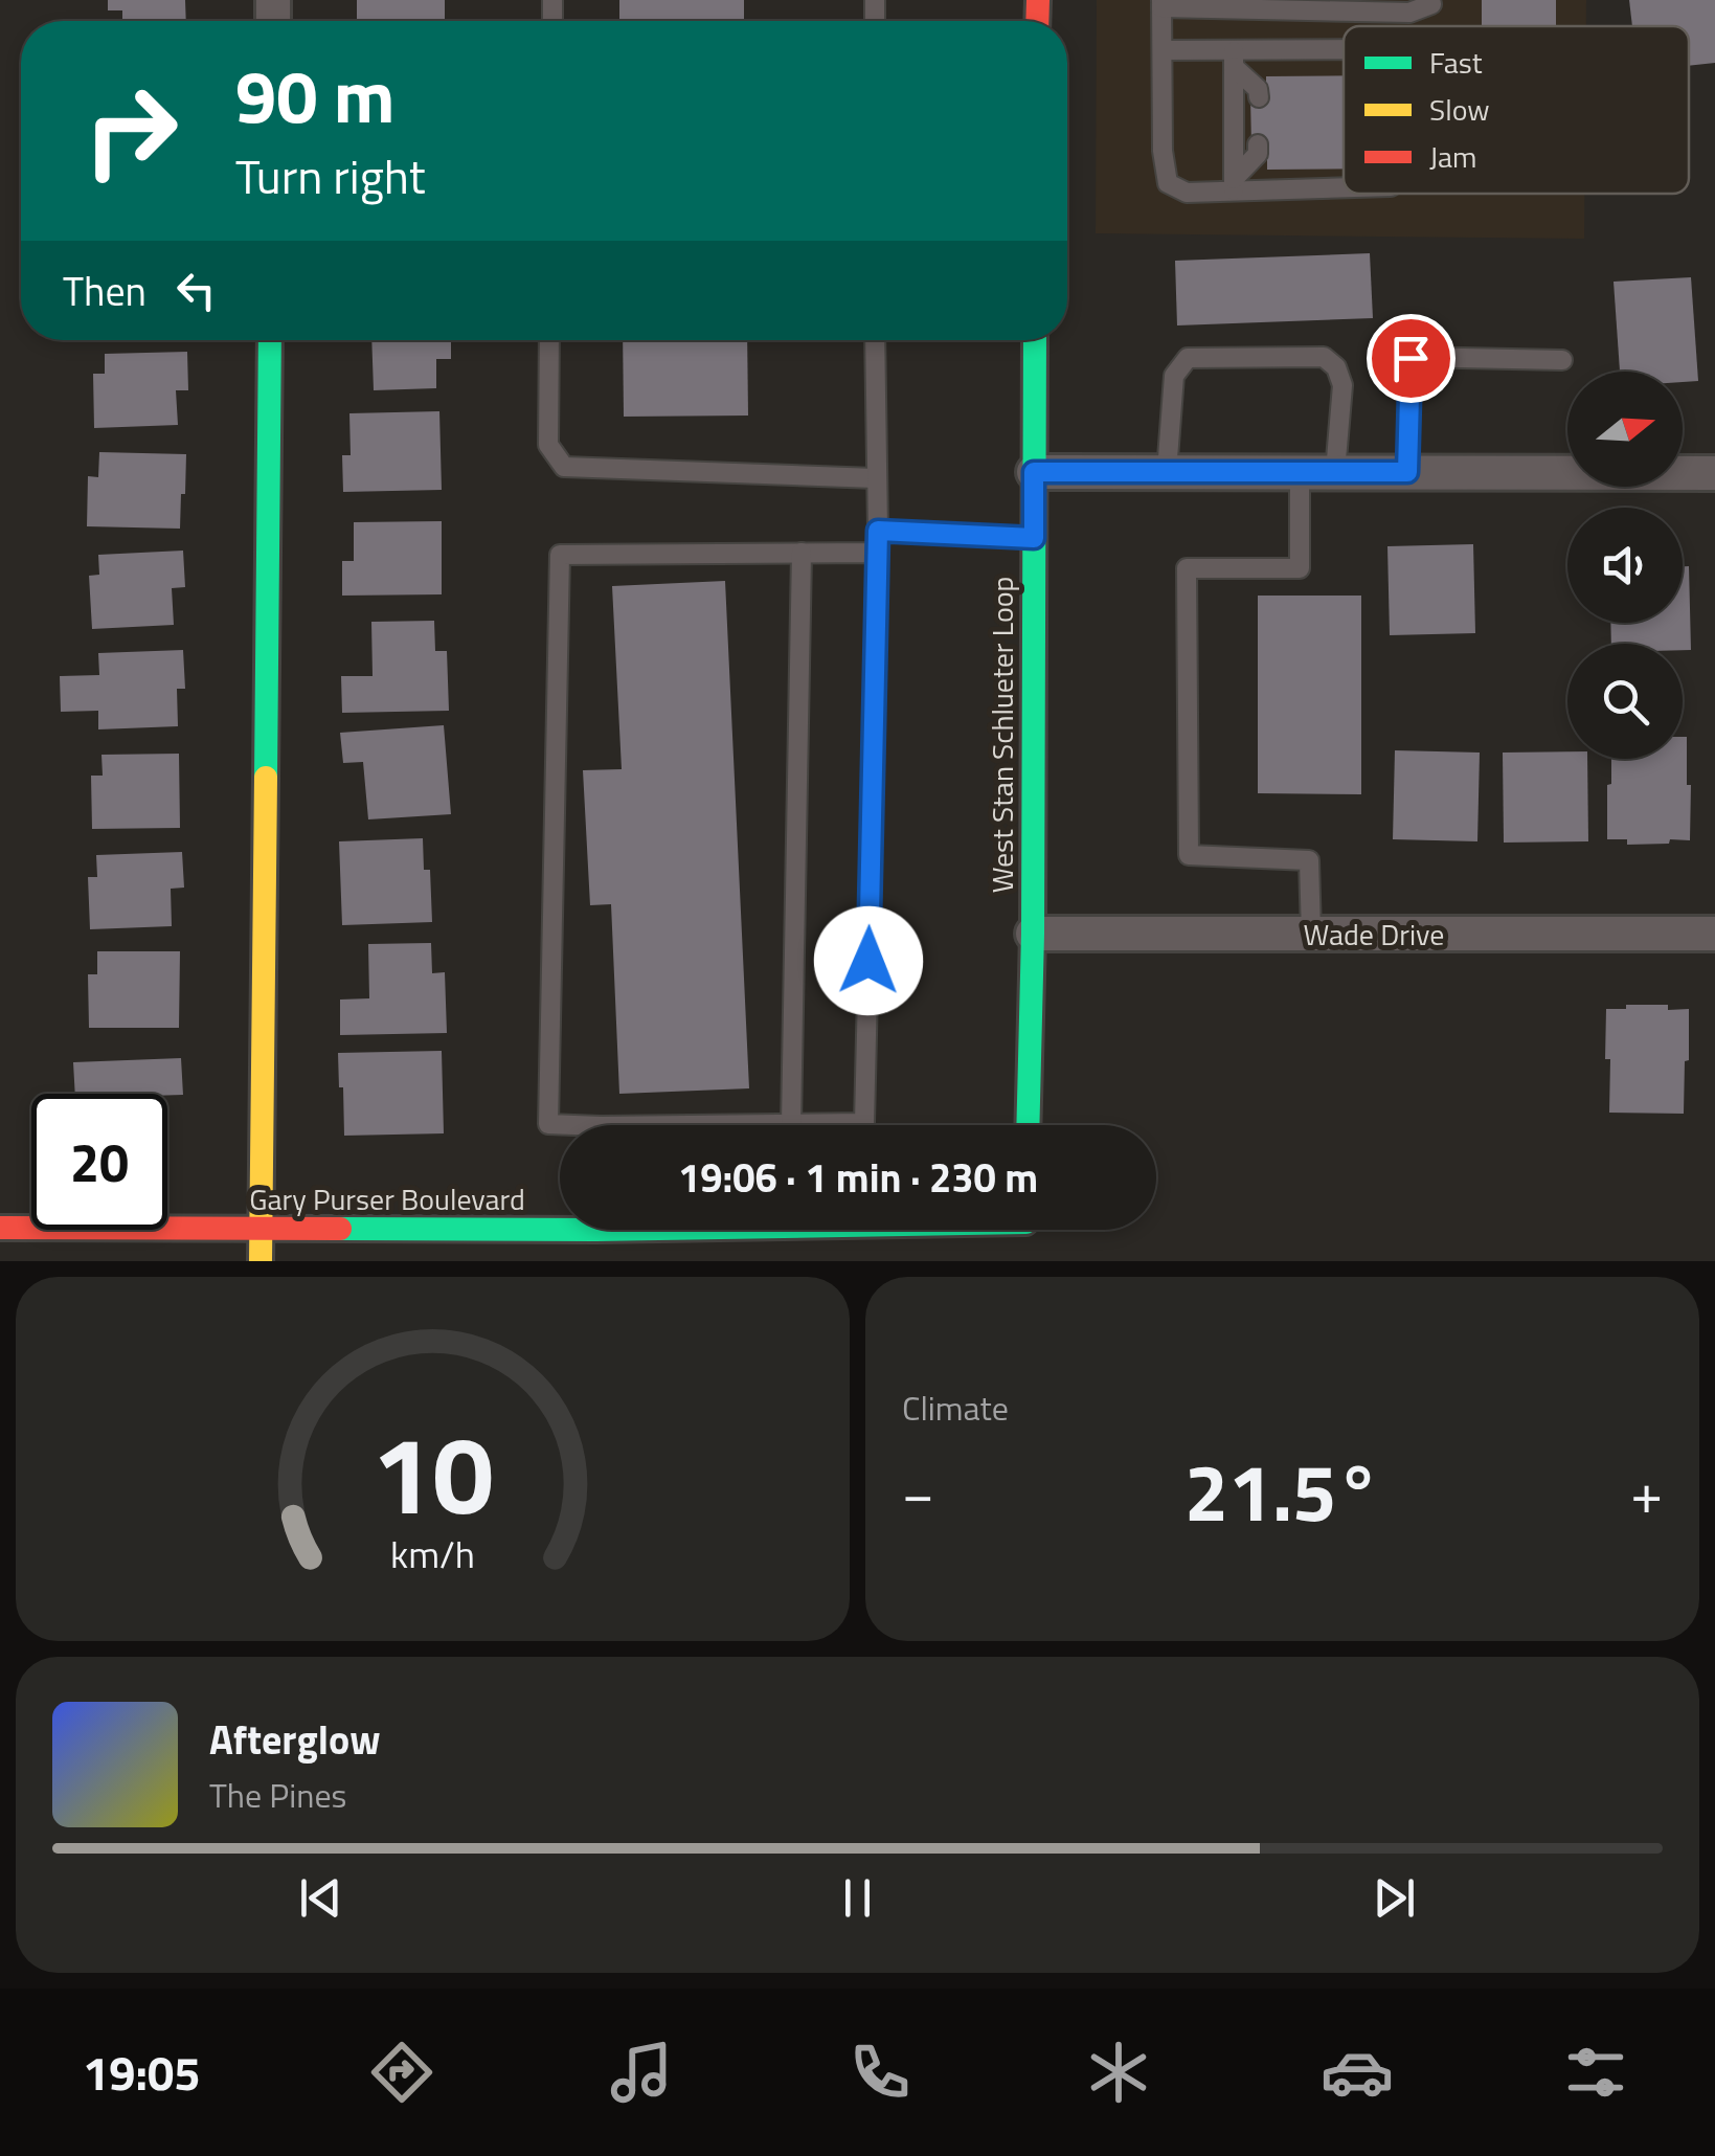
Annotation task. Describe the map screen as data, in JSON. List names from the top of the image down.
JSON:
{
  "streets": {
    "street": ["West Stan Schlueter Loop", "Wade Drive", "Gary Purser Boulevard"]
  },
  "crossings": [
    ["West Stan Schlueter Loop", "Wade Drive"]
  ],
  "legend": ["Fast", "Slow", "Jam"],
  "north": "right",
  "page": {
    "turn": ["90 m", "Turn right"],
    "then": "Then",
    "limit": "20",
    "trip": "19:06 · 1 min · 230 m",
    "tile": "Climate",
    "heat": ["−", "21.5°", "+"],
    "song": ["Afterglow", "The Pines"],
    "tabs": "19:05",
    "gauge": ["10", "km/h"]
  }
}
